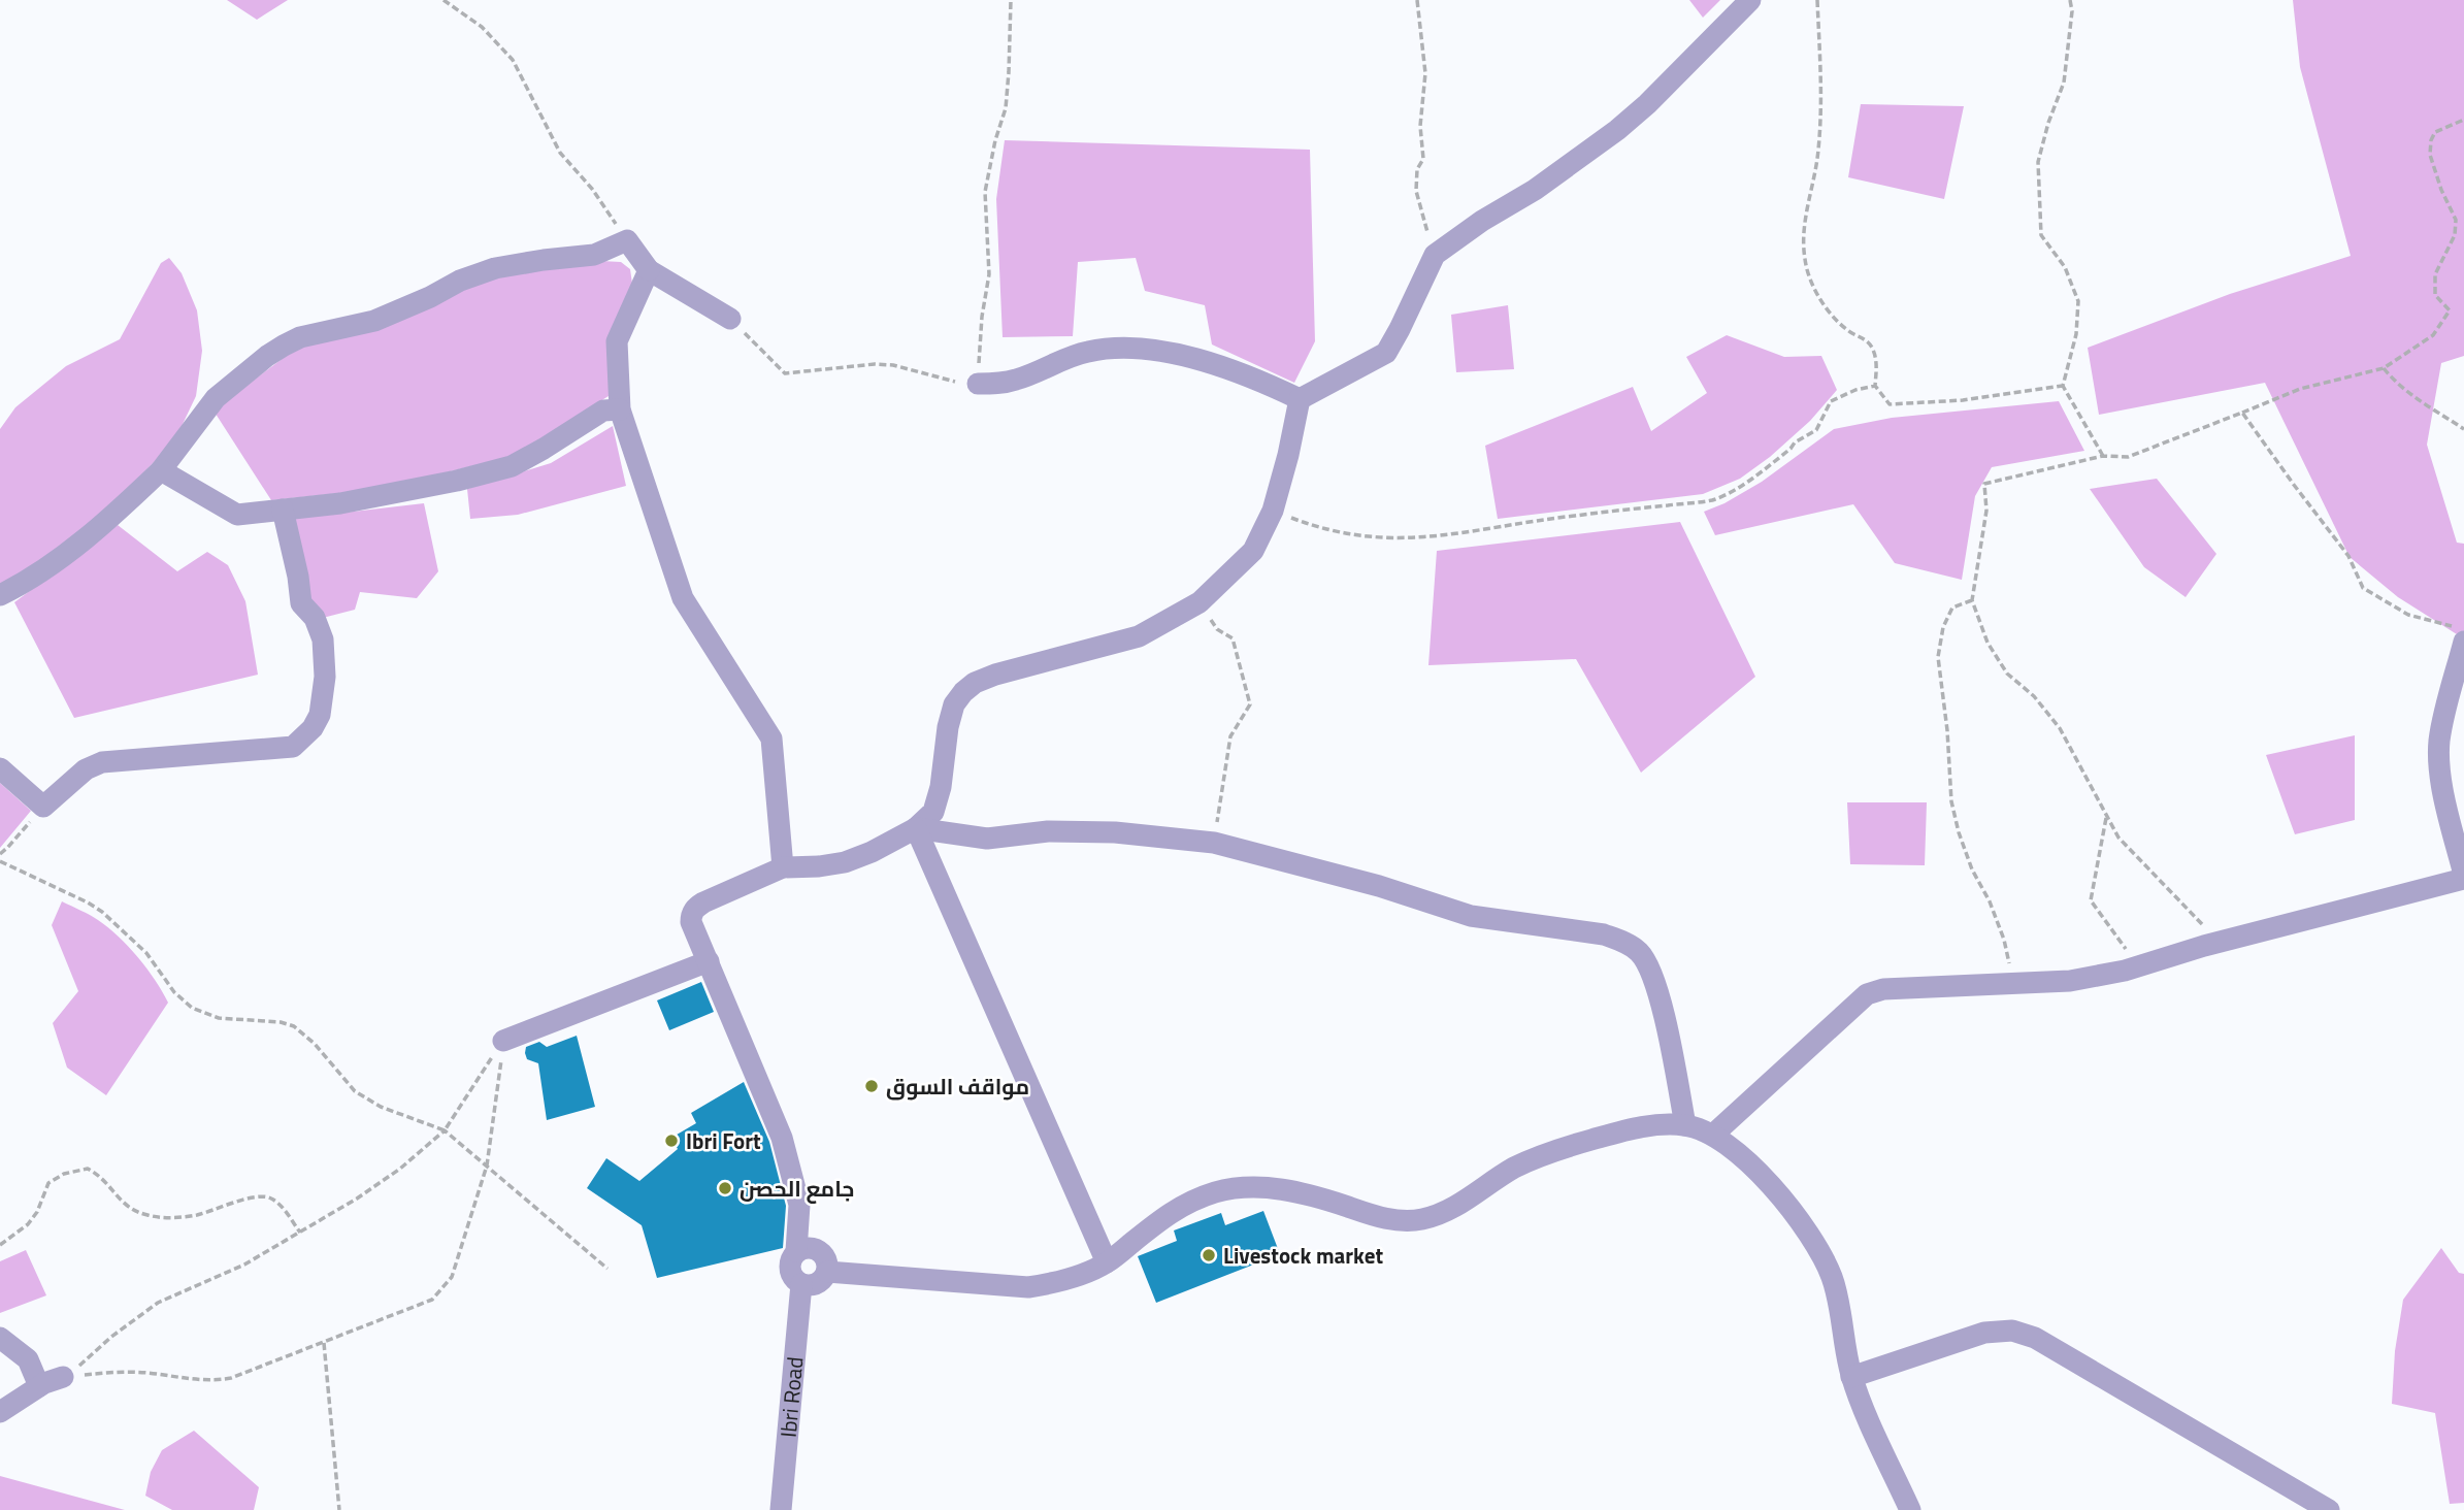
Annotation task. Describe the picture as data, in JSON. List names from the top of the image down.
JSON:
{
  "streets": {
    "street": ["Ibri Road"]
  },
  "places": [
    "مواقف السوق",
    "Ibri Fort",
    "جامع الحصن",
    "Livestock market"
  ]
}
